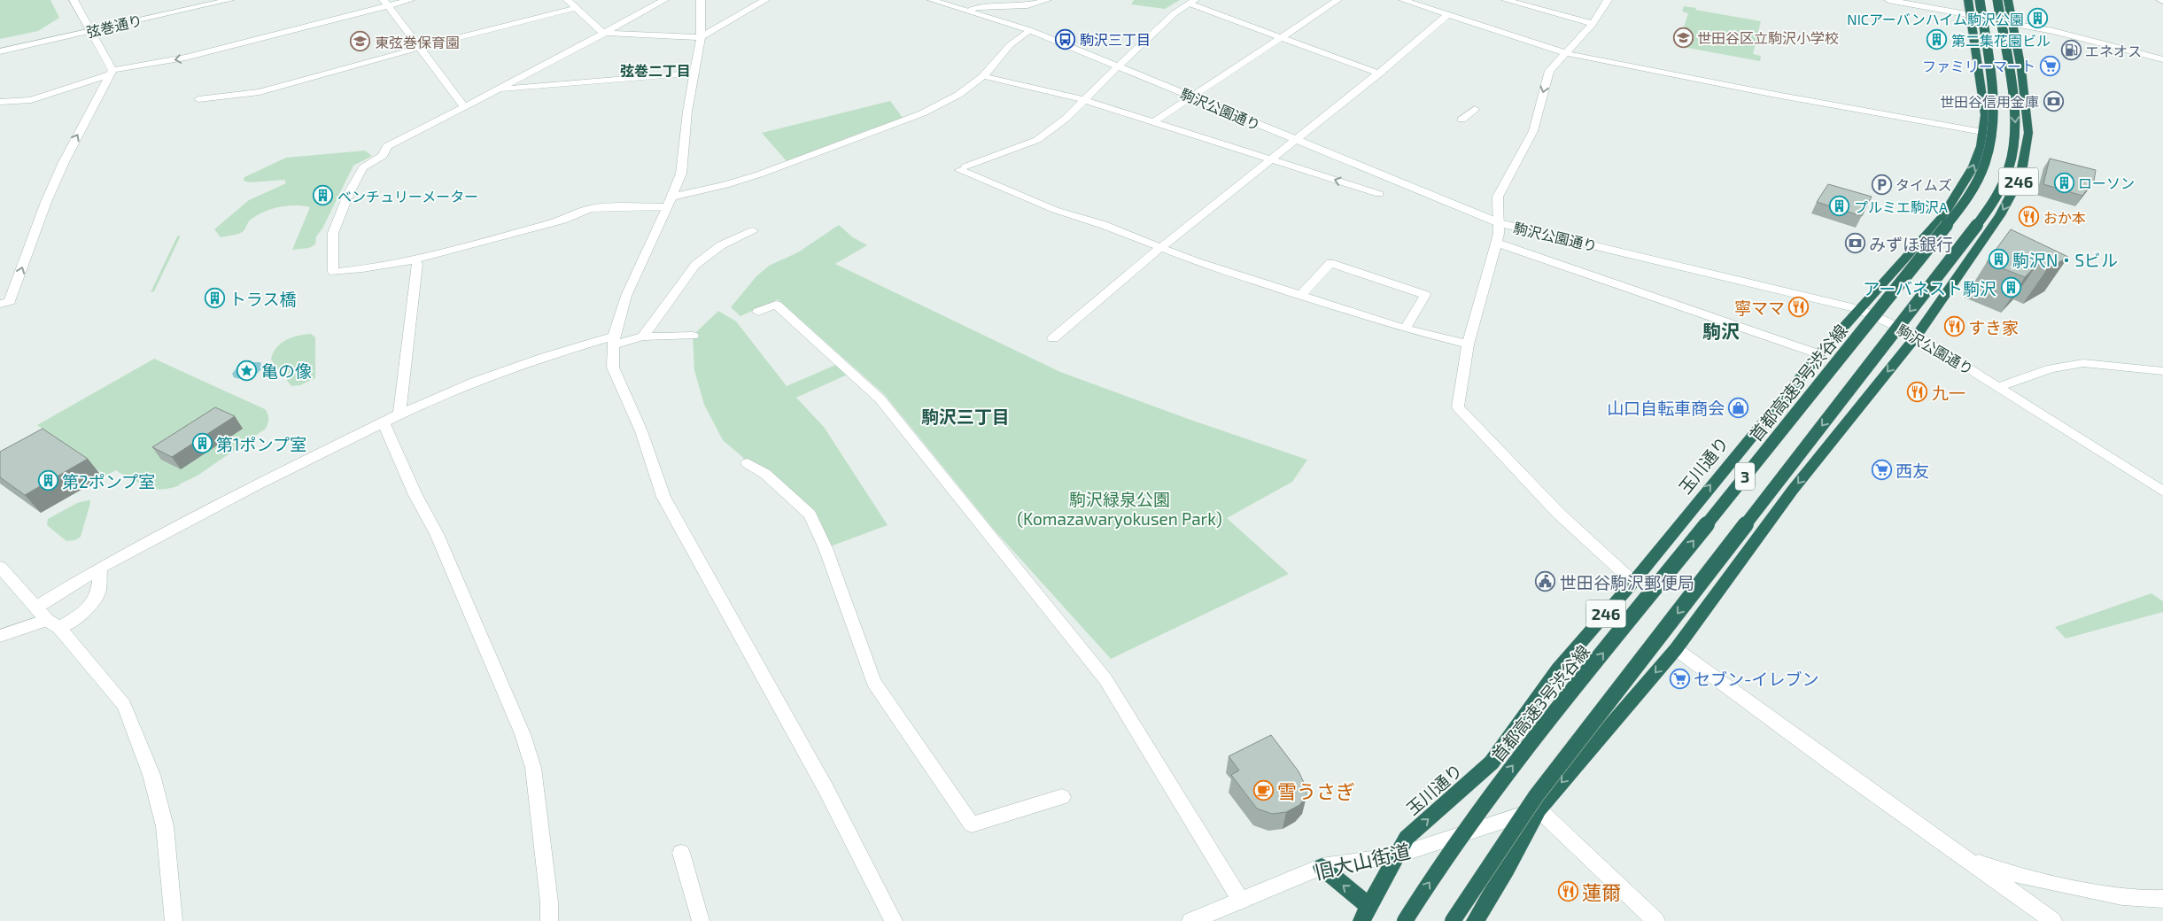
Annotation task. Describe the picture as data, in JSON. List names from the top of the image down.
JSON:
{
  "streets": {
    "highway": [
      "246",
      "首都高速3号渋谷線",
      "玉川通り",
      "3"
    ],
    "street": ["弦巻通り", "駒沢公園通り", "旧大山街道"]
  },
  "crossings": [
    ["駒沢公園通り", "246"],
    ["駒沢公園通り", "玉川通り"],
    ["246", "旧大山街道"],
    ["玉川通り", "旧大山街道"]
  ],
  "districts": ["弦巻二丁目", "駒沢", "駒沢三丁目"],
  "parks": ["駒沢緑泉公園 (Komazawaryokusen Park)"],
  "places": {
    "building": [
      "NICアーバンハイム駒沢公園",
      "第二集花園ビル",
      "ローソン",
      "ベンチュリーメーター",
      "プルミエ駒沢A",
      "駒沢N・Sビル",
      "アーバネスト駒沢",
      "トラス橋",
      "第1ポンプ室",
      "第2ポンプ室"
    ],
    "school or university": ["世田谷区立駒沢小学校", "東弦巻保育園"],
    "bus stop": ["駒沢三丁目"],
    "fuel station": ["エネオス"],
    "supermarket": ["ファミリーマート", "西友", "セブン-イレブン"],
    "bank": ["世田谷信用金庫", "みずほ銀行"],
    "parking": ["タイムズ"],
    "restaurant": [
      "おか本",
      "寧ママ",
      "すき家",
      "九一",
      "蓮爾"
    ],
    "place": ["亀の像"],
    "shop": ["山口自転車商会"],
    "public building": ["世田谷駒沢郵便局"],
    "cafe": ["雪うさぎ"]
  }
}
